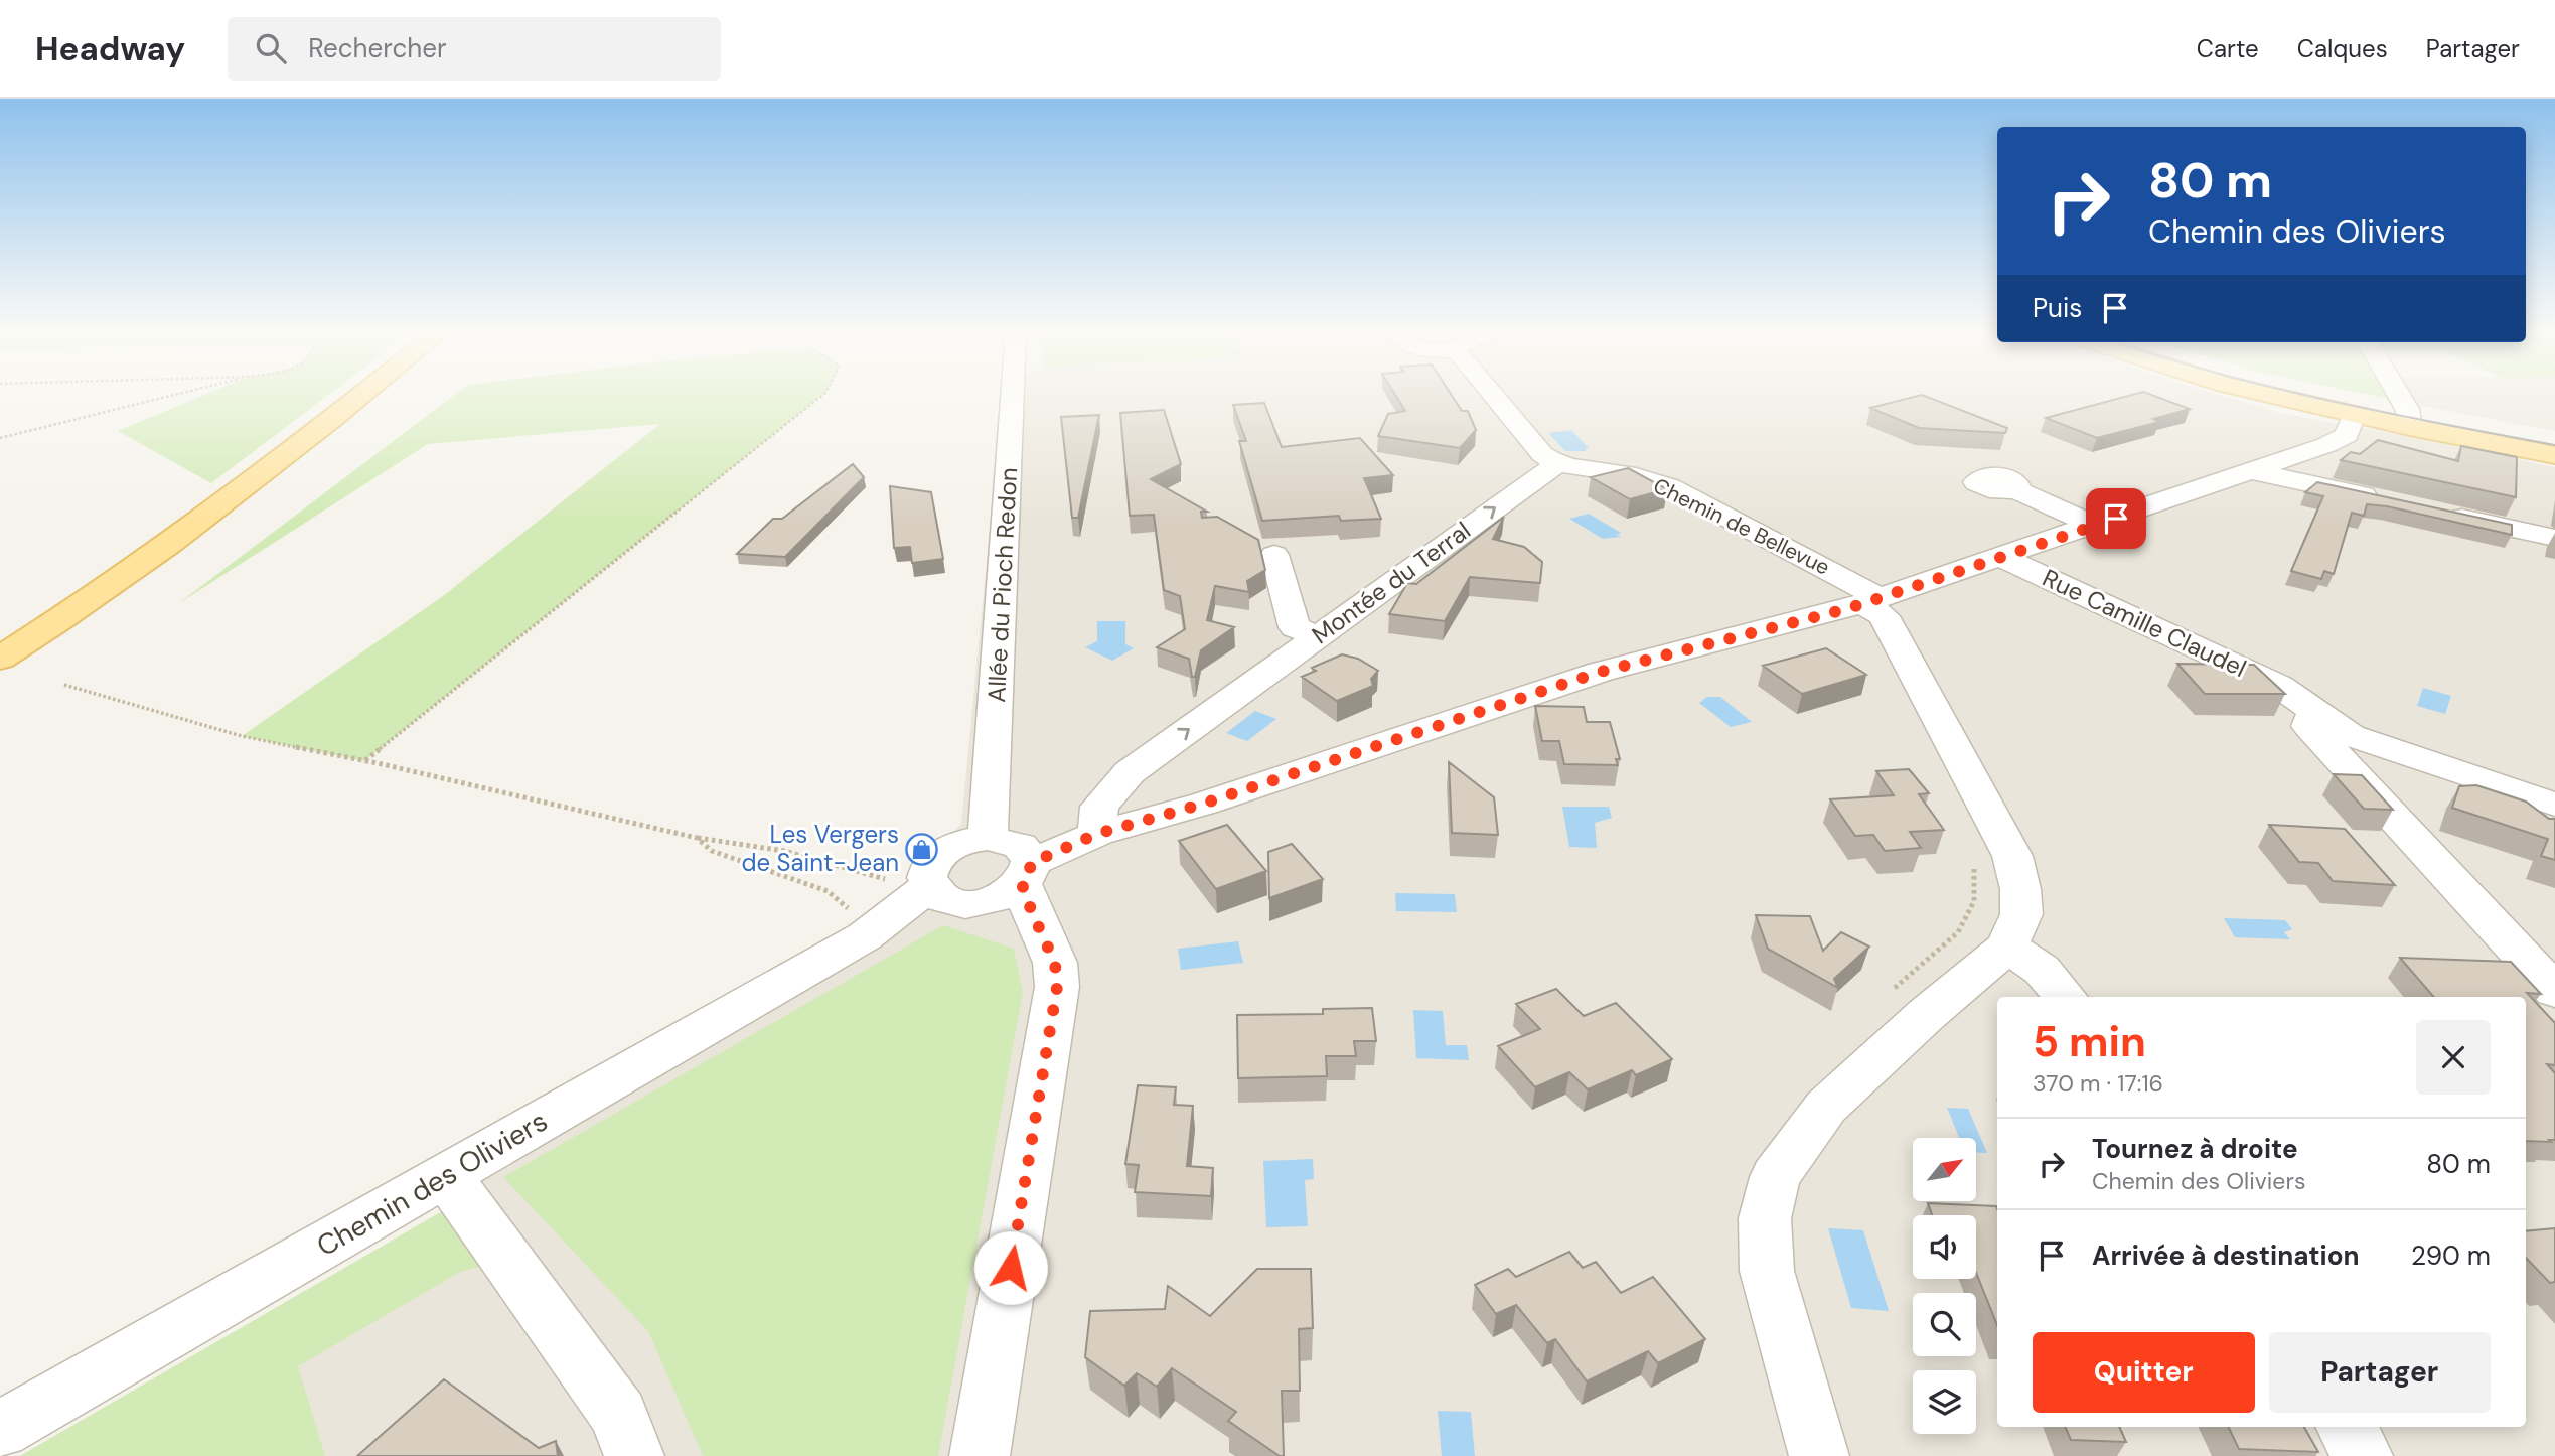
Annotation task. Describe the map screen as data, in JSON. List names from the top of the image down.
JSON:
{
  "streets": {
    "street": [
      "Chemin de Bellevue",
      "Montée du Terral",
      "Allée du Pioch Redon",
      "Rue Camille Claudel",
      "Chemin des Oliviers"
    ]
  },
  "crossings": [
    ["Chemin de Bellevue", "Montée du Terral"],
    ["Chemin de Bellevue", "Chemin des Oliviers"],
    ["Montée du Terral", "Chemin des Oliviers"],
    ["Allée du Pioch Redon", "Chemin des Oliviers"],
    ["Rue Camille Claudel", "Chemin des Oliviers"]
  ],
  "one_way": ["Montée du Terral"],
  "places": {
    "shop": ["Les Vergers de Saint-Jean"]
  },
  "north": "top right",
  "page": {
    "header": "Headway",
    "search": "Rechercher",
    "nav": ["Carte", "Calques", "Partager"],
    "turn": ["80 m", "Chemin des Oliviers"],
    "then": "Puis",
    "heading": ["5 min", "370 m · 17:16"],
    "list": [
      {
        "name": "Tournez à droite",
        "note": "Chemin des Oliviers",
        "value": "80 m"
      },
      {
        "name": "Arrivée à destination",
        "value": "290 m"
      }
    ],
    "buttons": ["Quitter", "Partager"]
  }
}
